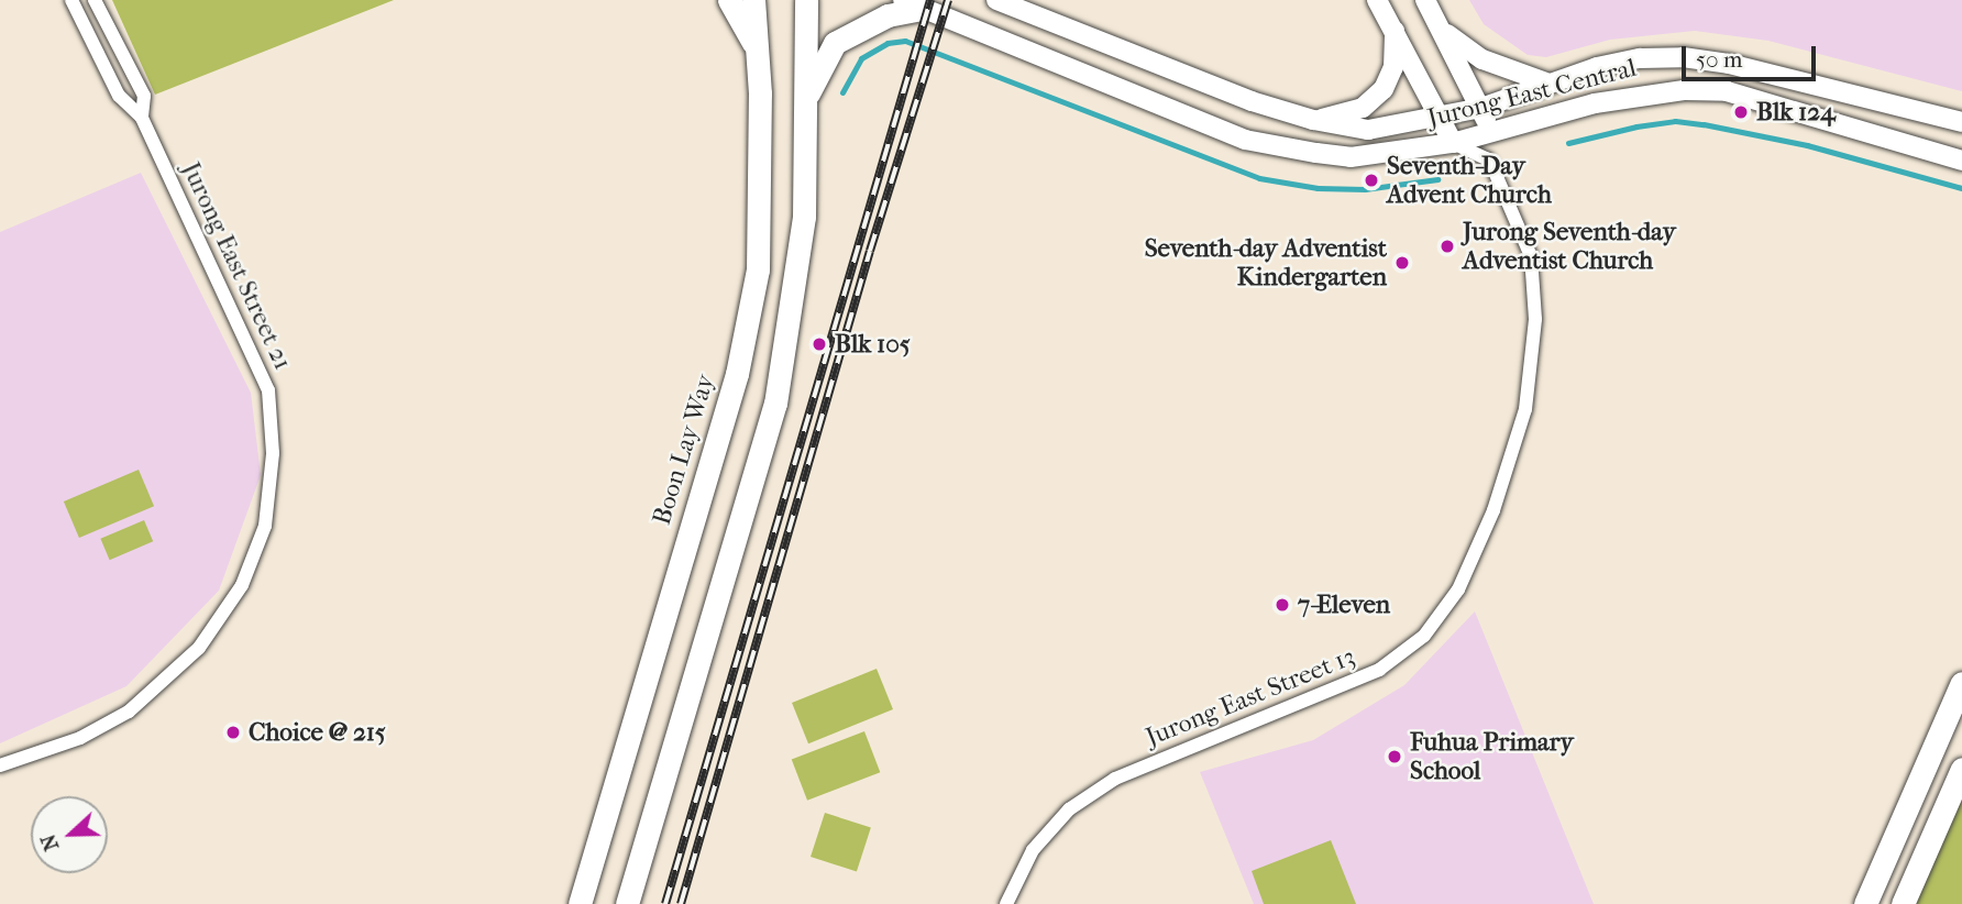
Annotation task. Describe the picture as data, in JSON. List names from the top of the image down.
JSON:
{
  "streets": {
    "main road": ["Jurong East Central", "Boon Lay Way"],
    "street": ["Jurong East Street 21", "Jurong East Street 13"]
  },
  "places": [
    "Blk 124",
    "Seventh-Day Advent Church",
    "Jurong Seventh-day Adventist Church",
    "Seventh-day Adventist Kindergarten",
    "Blk 105",
    "7-Eleven",
    "Choice @ 215",
    "Fuhua Primary School"
  ],
  "scale_bar": "50 m",
  "north": "left"
}
